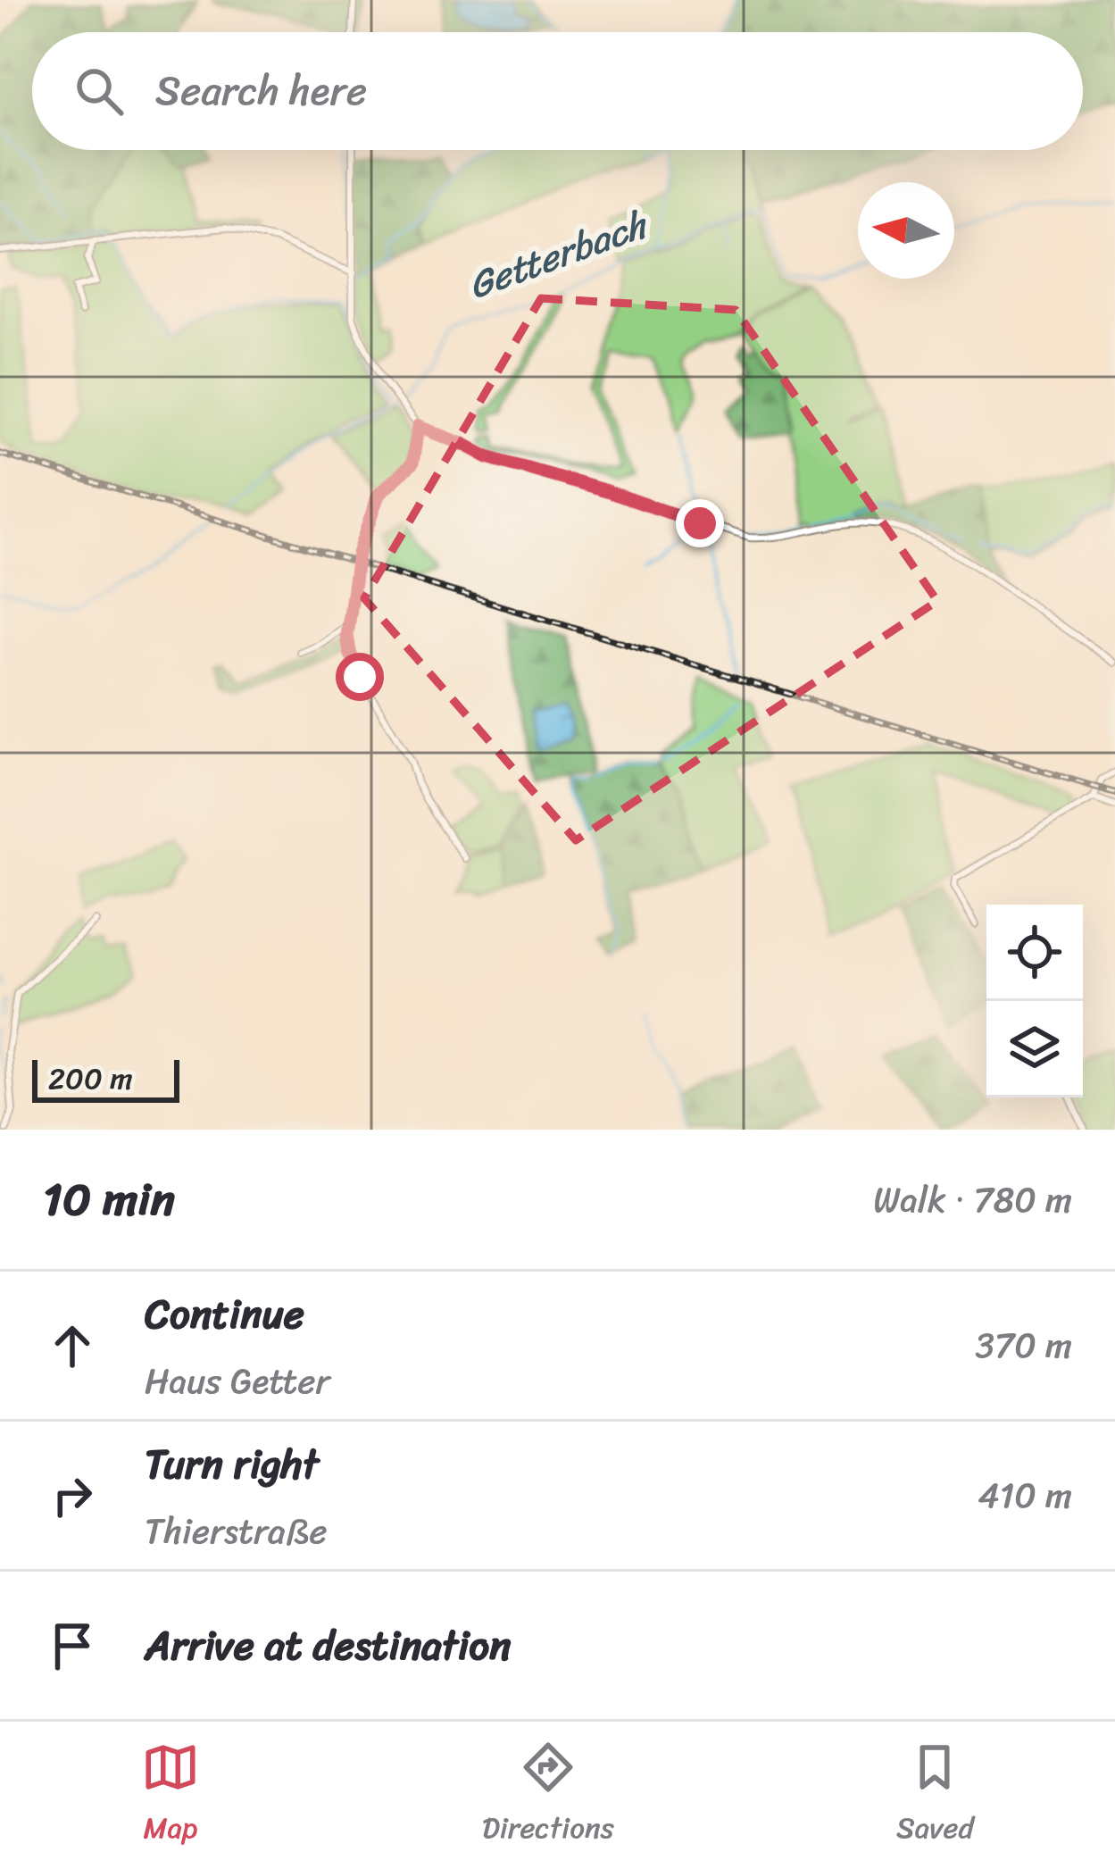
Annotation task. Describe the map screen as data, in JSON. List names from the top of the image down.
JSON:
{
  "water": ["Getterbach"],
  "scale_bar": "200 m",
  "north": "left",
  "page": {
    "search": "Search here",
    "scale": "200 m",
    "heading": ["10 min", "Walk · 780 m"],
    "list": [
      ["Continue", "Haus Getter", "370 m"],
      ["Turn right", "Thierstraße", "410 m"],
      "Arrive at destination"
    ],
    "nav": ["Map", "Directions", "Saved"]
  }
}
